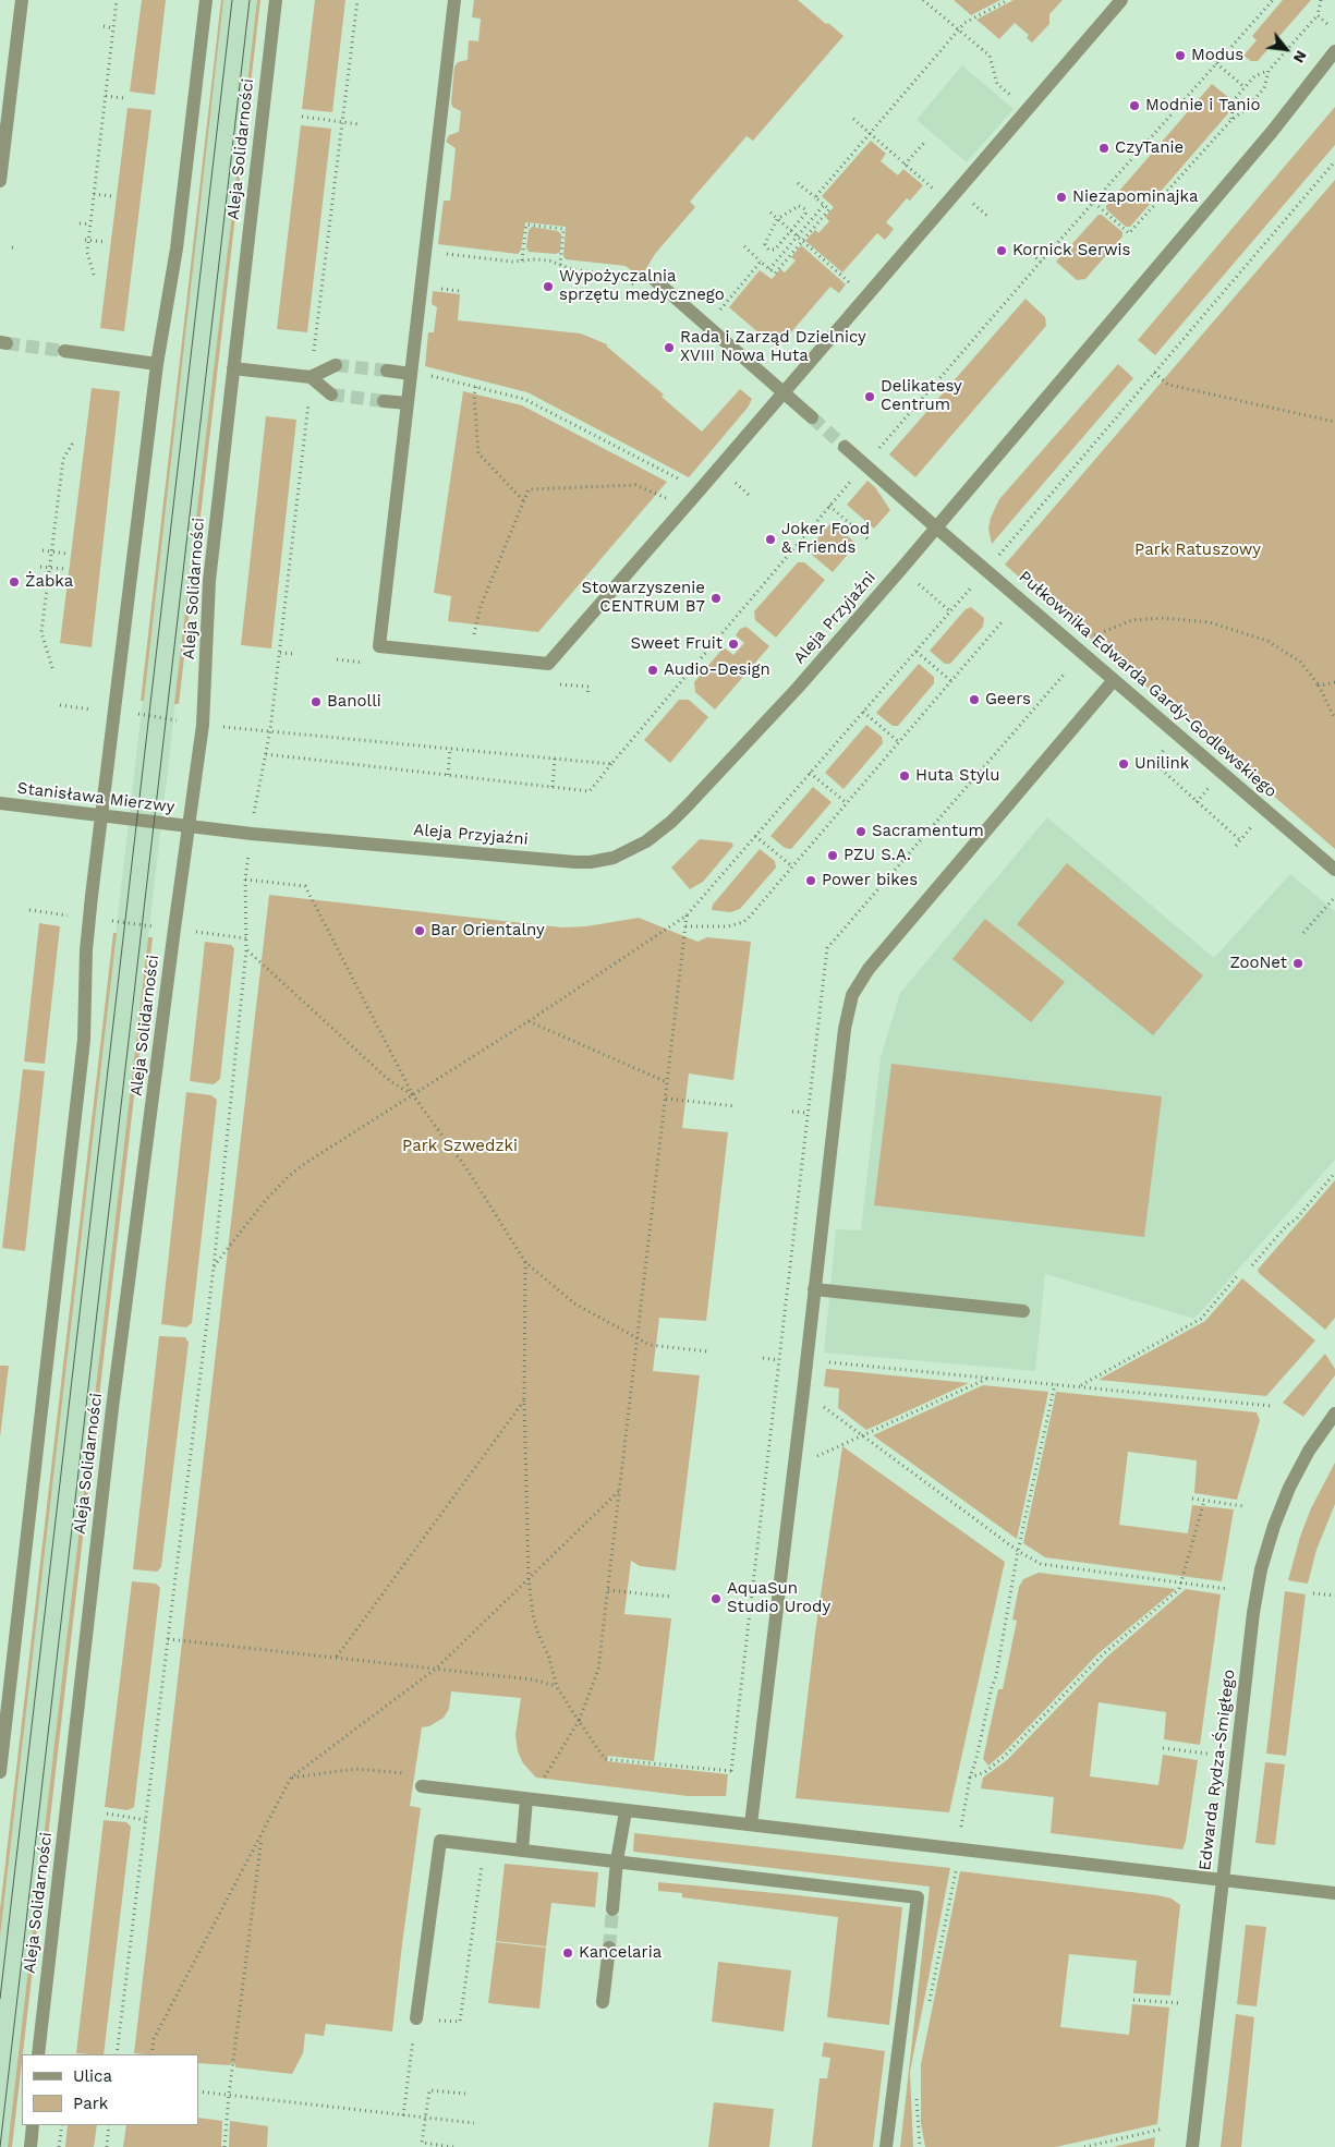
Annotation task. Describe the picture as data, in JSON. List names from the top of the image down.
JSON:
{
  "streets": {
    "street": [
      "Aleja Solidarności",
      "Aleja Przyjaźni",
      "Pułkownika Edwarda Gardy-Godlewskiego",
      "Stanisława Mierzwy",
      "Edwarda Rydza-Śmigłego"
    ]
  },
  "crossings": [
    ["Aleja Solidarności", "Aleja Przyjaźni"],
    ["Aleja Solidarności", "Stanisława Mierzwy"],
    ["Aleja Przyjaźni", "Pułkownika Edwarda Gardy-Godlewskiego"],
    ["Aleja Przyjaźni", "Stanisława Mierzwy"]
  ],
  "parks": ["Park Ratuszowy", "Park Szwedzki"],
  "places": [
    "Modus",
    "Modnie i Tanio",
    "CzyTanie",
    "Niezapominajka",
    "Kornick Serwis",
    "Wypożyczalnia sprzętu medycznego",
    "Rada i Zarząd Dzielnicy XVIII Nowa Huta",
    "Delikatesy Centrum",
    "Joker Food & Friends",
    "Żabka",
    "Stowarzyszenie CENTRUM B7",
    "Sweet Fruit",
    "Audio-Design",
    "Geers",
    "Banolli",
    "Unilink",
    "Huta Stylu",
    "Sacramentum",
    "PZU S.A.",
    "Power bikes",
    "Bar Orientalny",
    "ZooNet",
    "AquaSun Studio Urody",
    "Kancelaria"
  ],
  "legend": ["Ulica", "Park"],
  "north": "bottom right"
}
